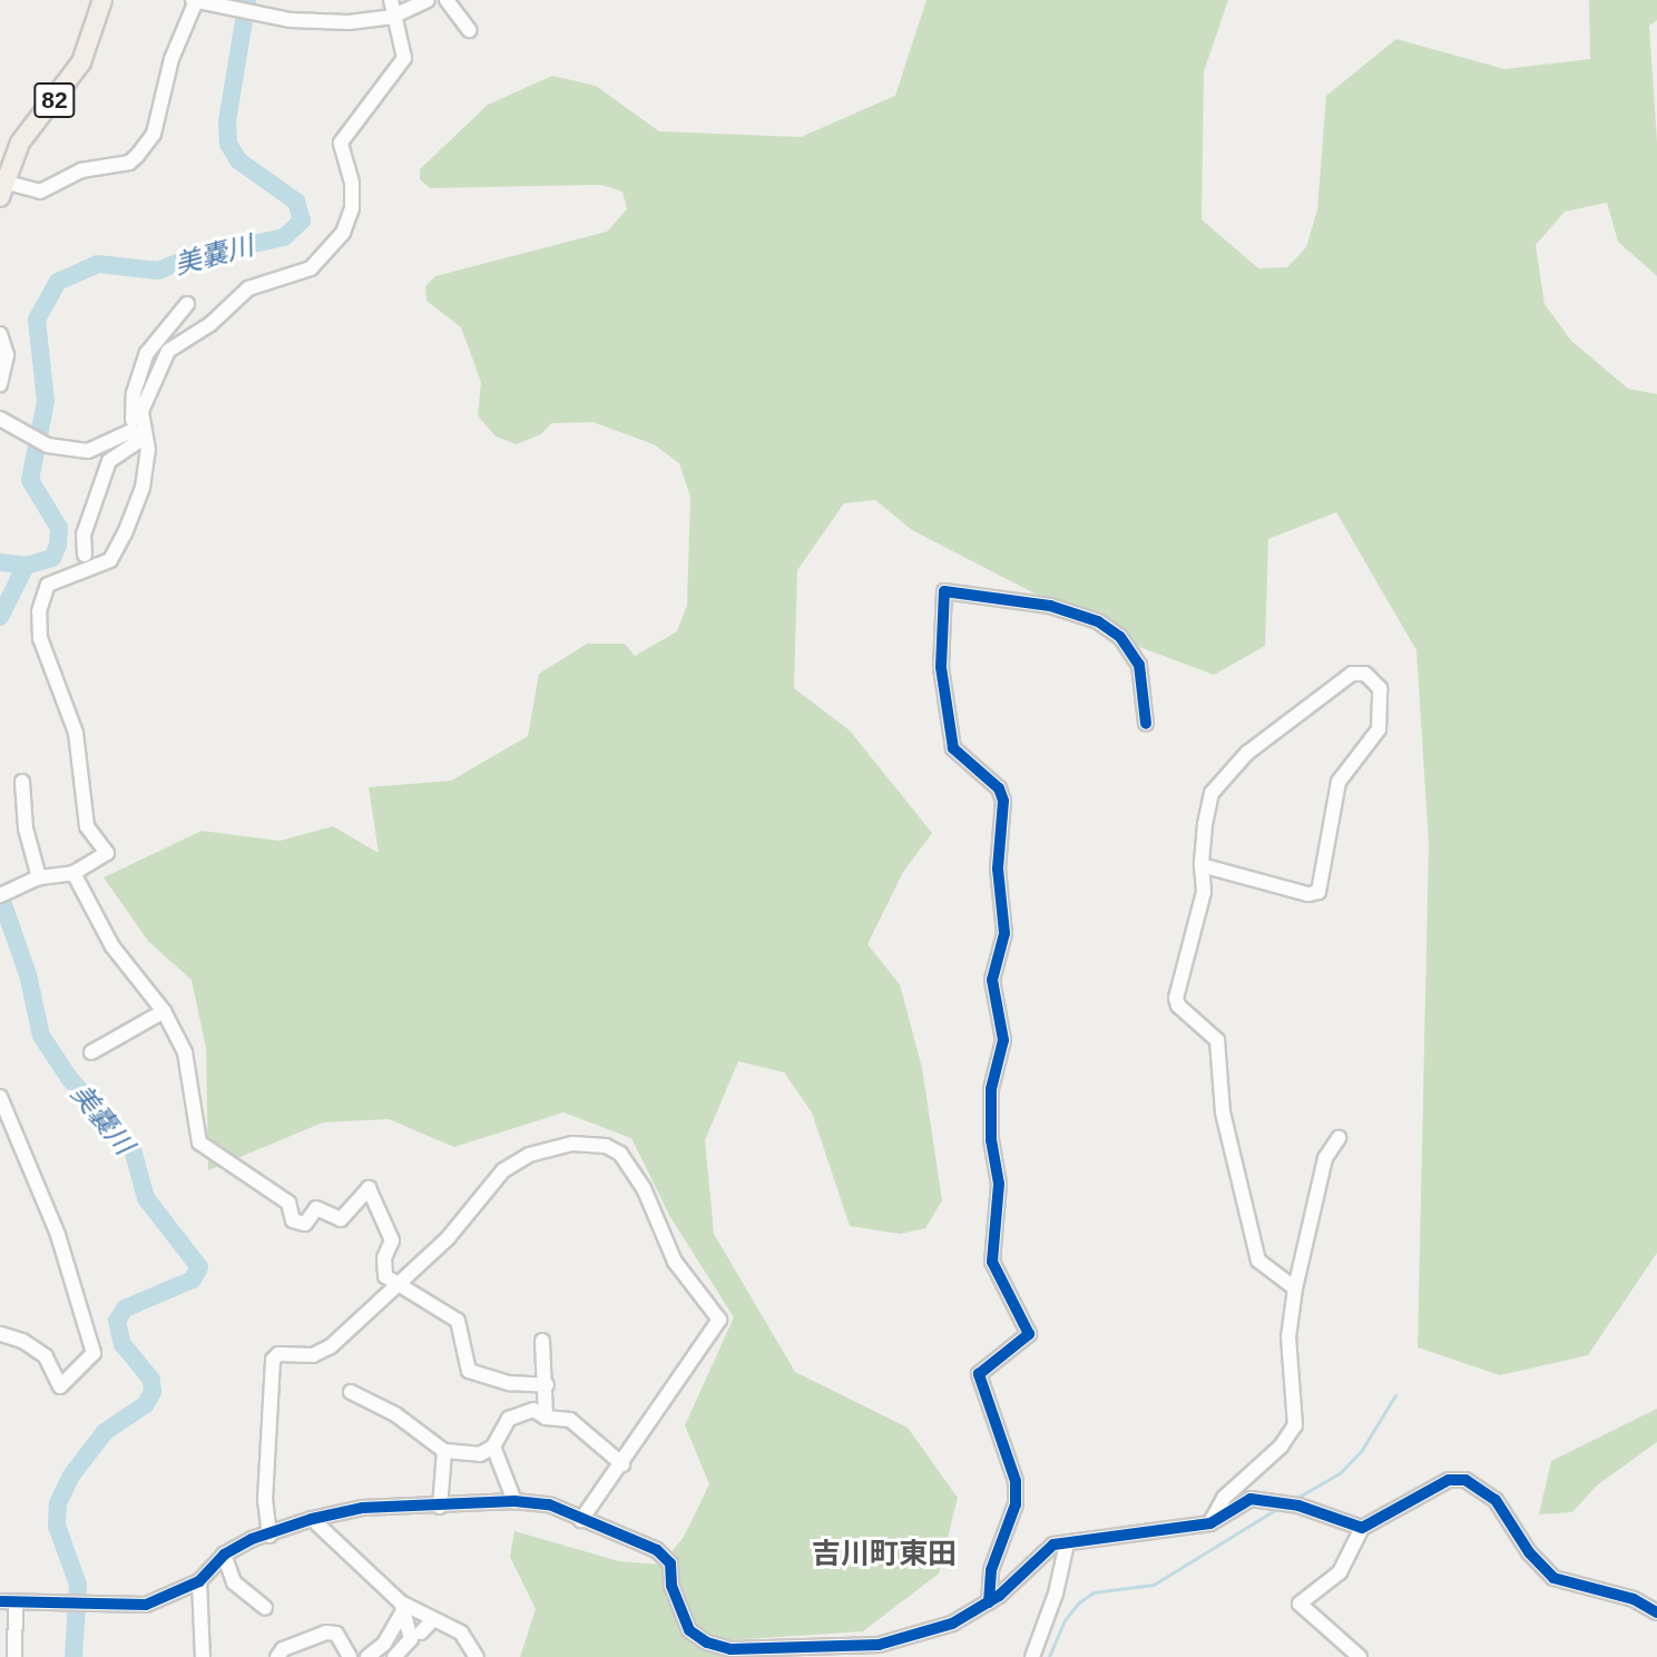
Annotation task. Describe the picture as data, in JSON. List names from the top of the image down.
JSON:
{
  "streets": {
    "main road": ["82"]
  },
  "districts": ["吉川町東田"],
  "water": ["美嚢川"]
}
